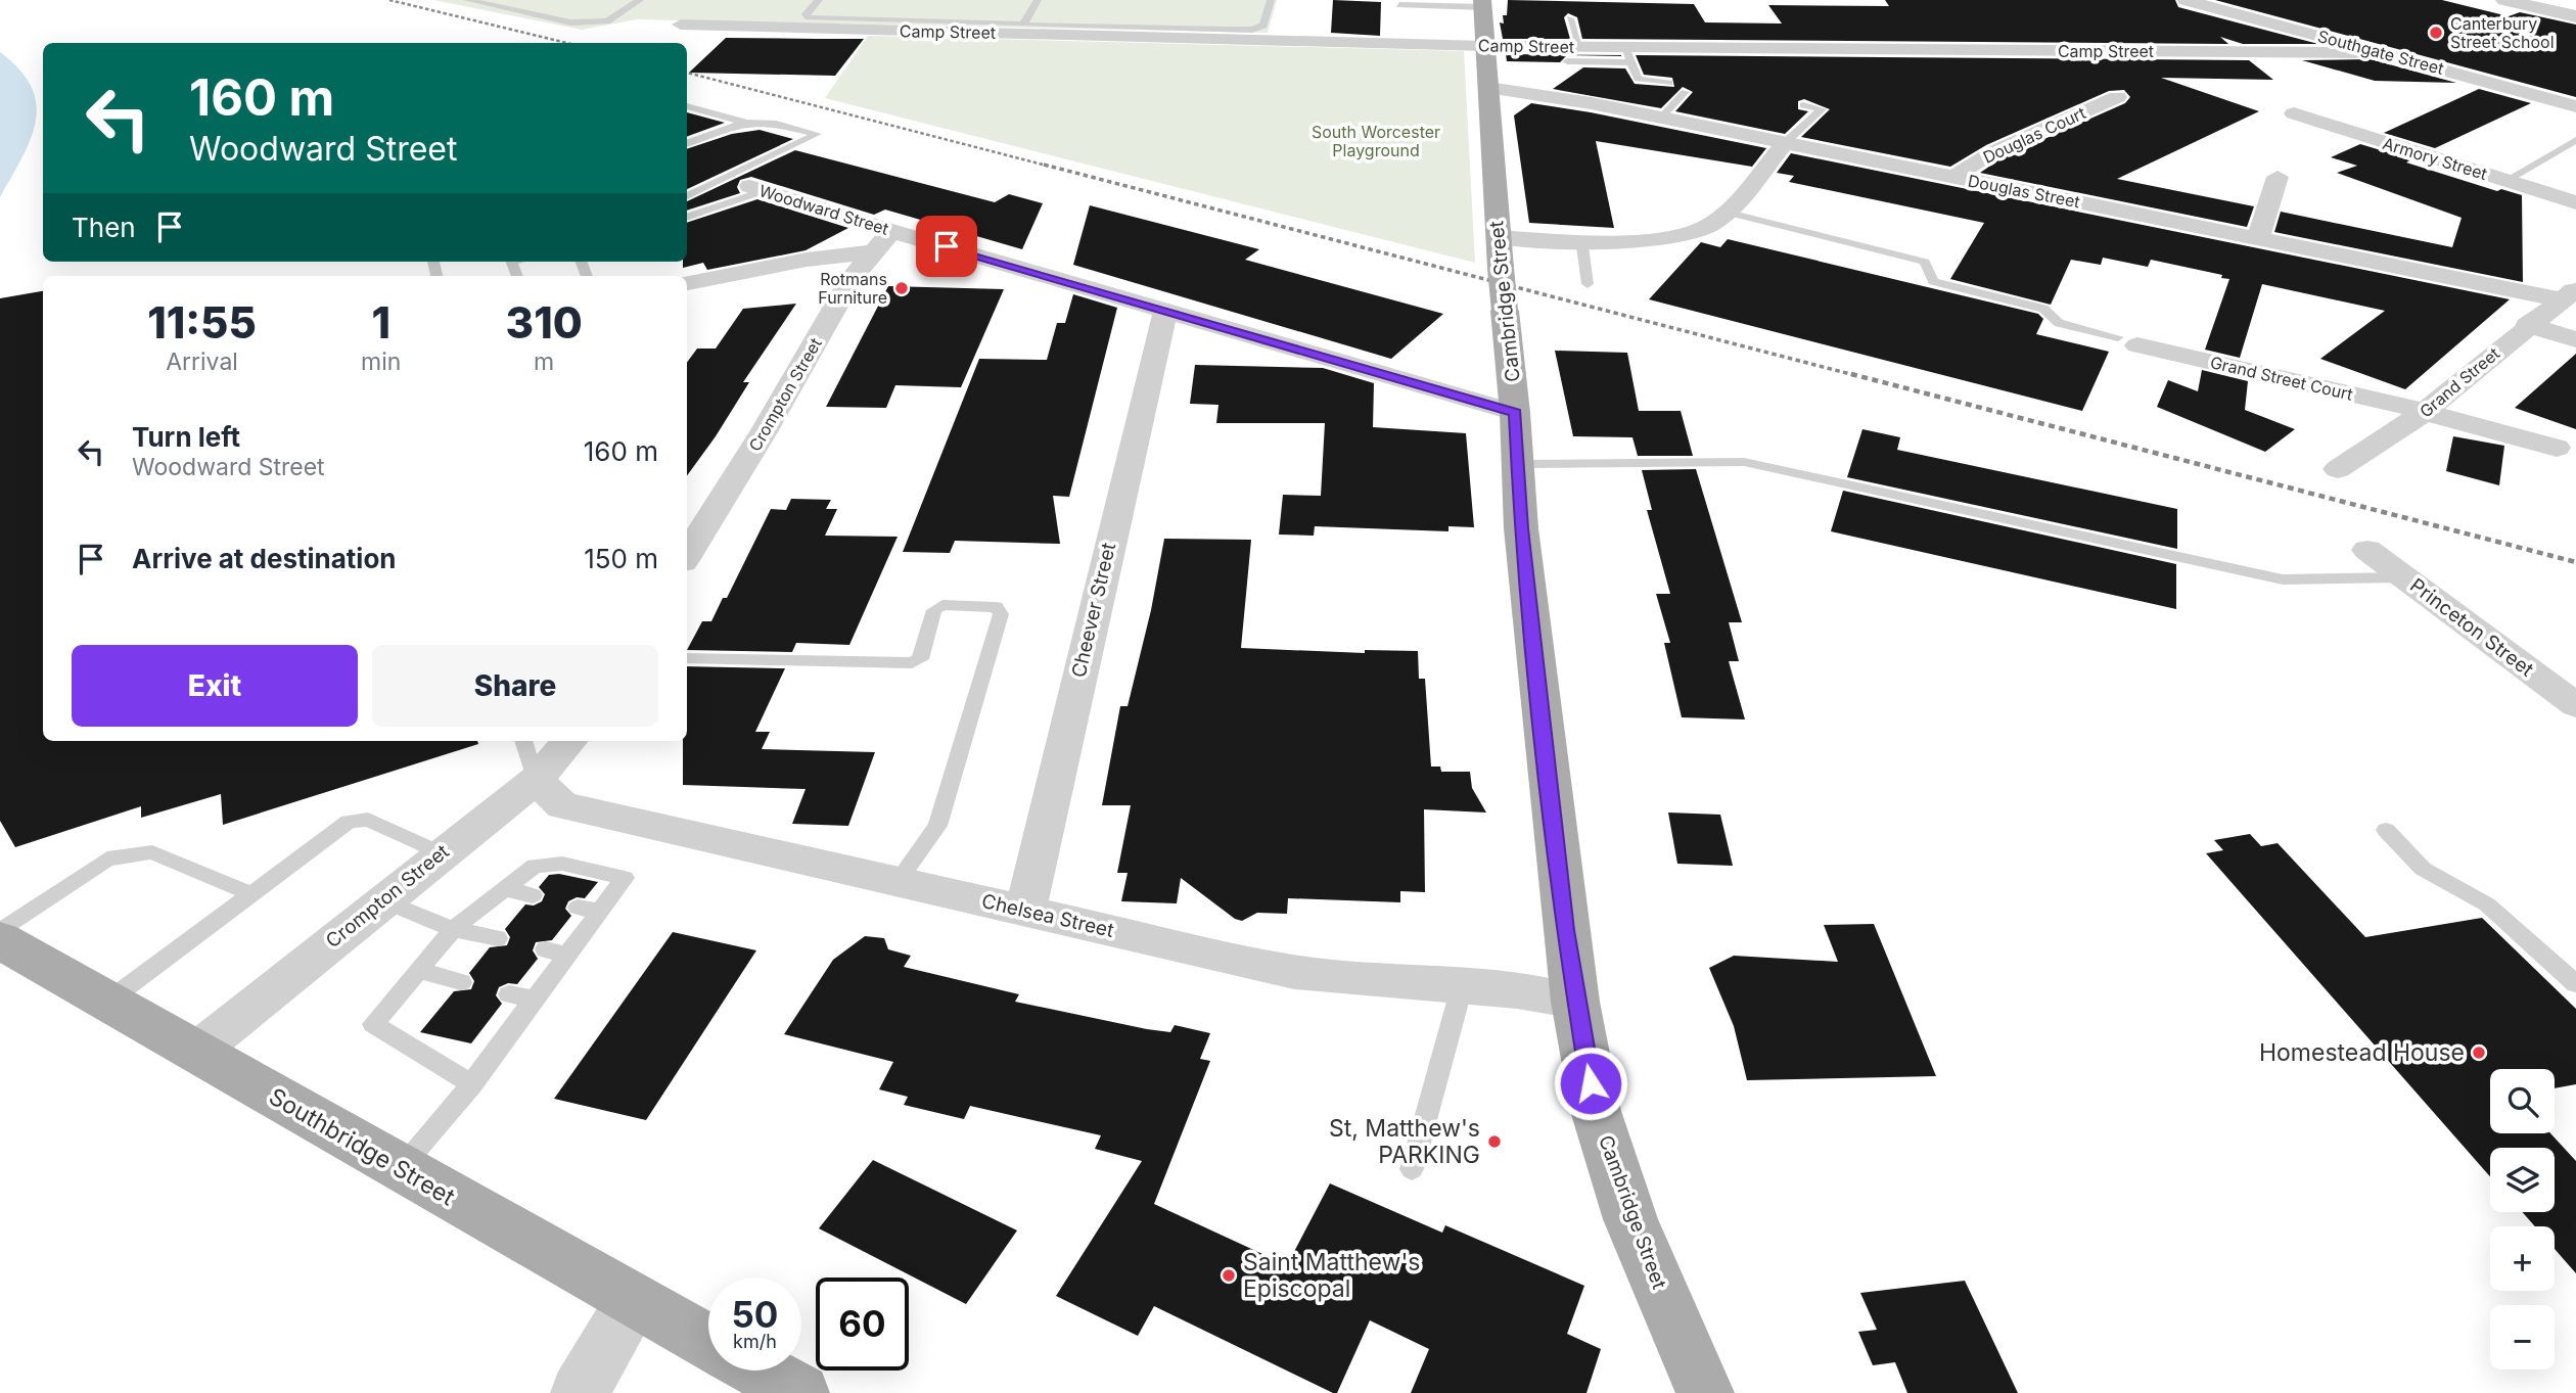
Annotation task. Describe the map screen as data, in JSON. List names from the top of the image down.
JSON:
{
  "streets": {
    "main road": ["Cambridge Street", "Southbridge Street"],
    "street": [
      "Camp Street",
      "Southgate Street",
      "Douglas Court",
      "Armory Street",
      "Douglas Street",
      "Woodward Street",
      "Grand Street Court",
      "Grand Street",
      "Crompton Street",
      "Cheever Street",
      "Princeton Street",
      "Chelsea Street"
    ]
  },
  "crossings": [
    ["Camp Street", "Southgate Street"],
    ["Camp Street", "Cambridge Street"],
    ["Douglas Court", "Douglas Street"],
    ["Douglas Street", "Cambridge Street"],
    ["Douglas Street", "Grand Street"],
    ["Woodward Street", "Cambridge Street"],
    ["Woodward Street", "Crompton Street"],
    ["Woodward Street", "Cheever Street"],
    ["Cambridge Street", "Chelsea Street"],
    ["Grand Street Court", "Grand Street"],
    ["Crompton Street", "Chelsea Street"],
    ["Crompton Street", "Southbridge Street"],
    ["Cheever Street", "Chelsea Street"]
  ],
  "parks": ["South Worcester Playground"],
  "places": [
    "Canterbury Street School",
    "Rotmans Furniture",
    "Homestead House",
    "St, Matthew's PARKING",
    "Saint Matthew's Episcopal"
  ],
  "page": {
    "turn": ["160 m", "Woodward Street"],
    "then": "Then",
    "eta": [
      "11:55",
      "Arrival",
      "1",
      "min",
      "310",
      "m"
    ],
    "list": [
      {
        "name": "Turn left",
        "note": "Woodward Street",
        "value": "160 m"
      },
      {
        "name": "Arrive at destination",
        "value": "150 m"
      }
    ],
    "buttons": ["Exit", "Share"],
    "map_buttons": ["+", "−"],
    "speed": "50 km/h",
    "limit": "60"
  }
}
